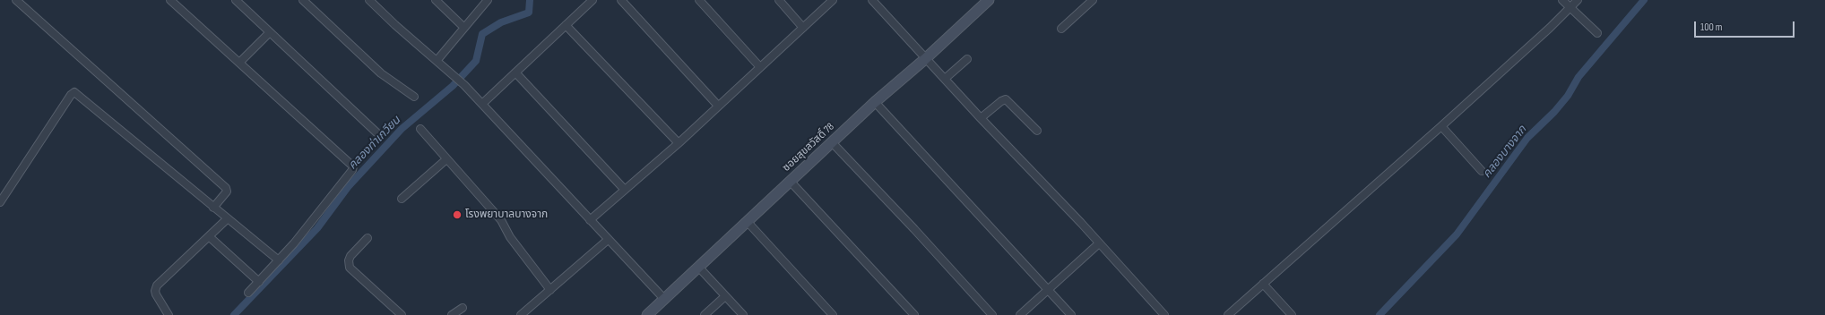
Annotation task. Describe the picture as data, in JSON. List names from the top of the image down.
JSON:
{
  "streets": {
    "street": ["ซอยสุขสวัสดิ์ 78"]
  },
  "water": ["คลองท่าเกวียน", "คลองบางจาก"],
  "places": ["โรงพยาบาลบางจาก"],
  "scale_bar": "100 m"
}
